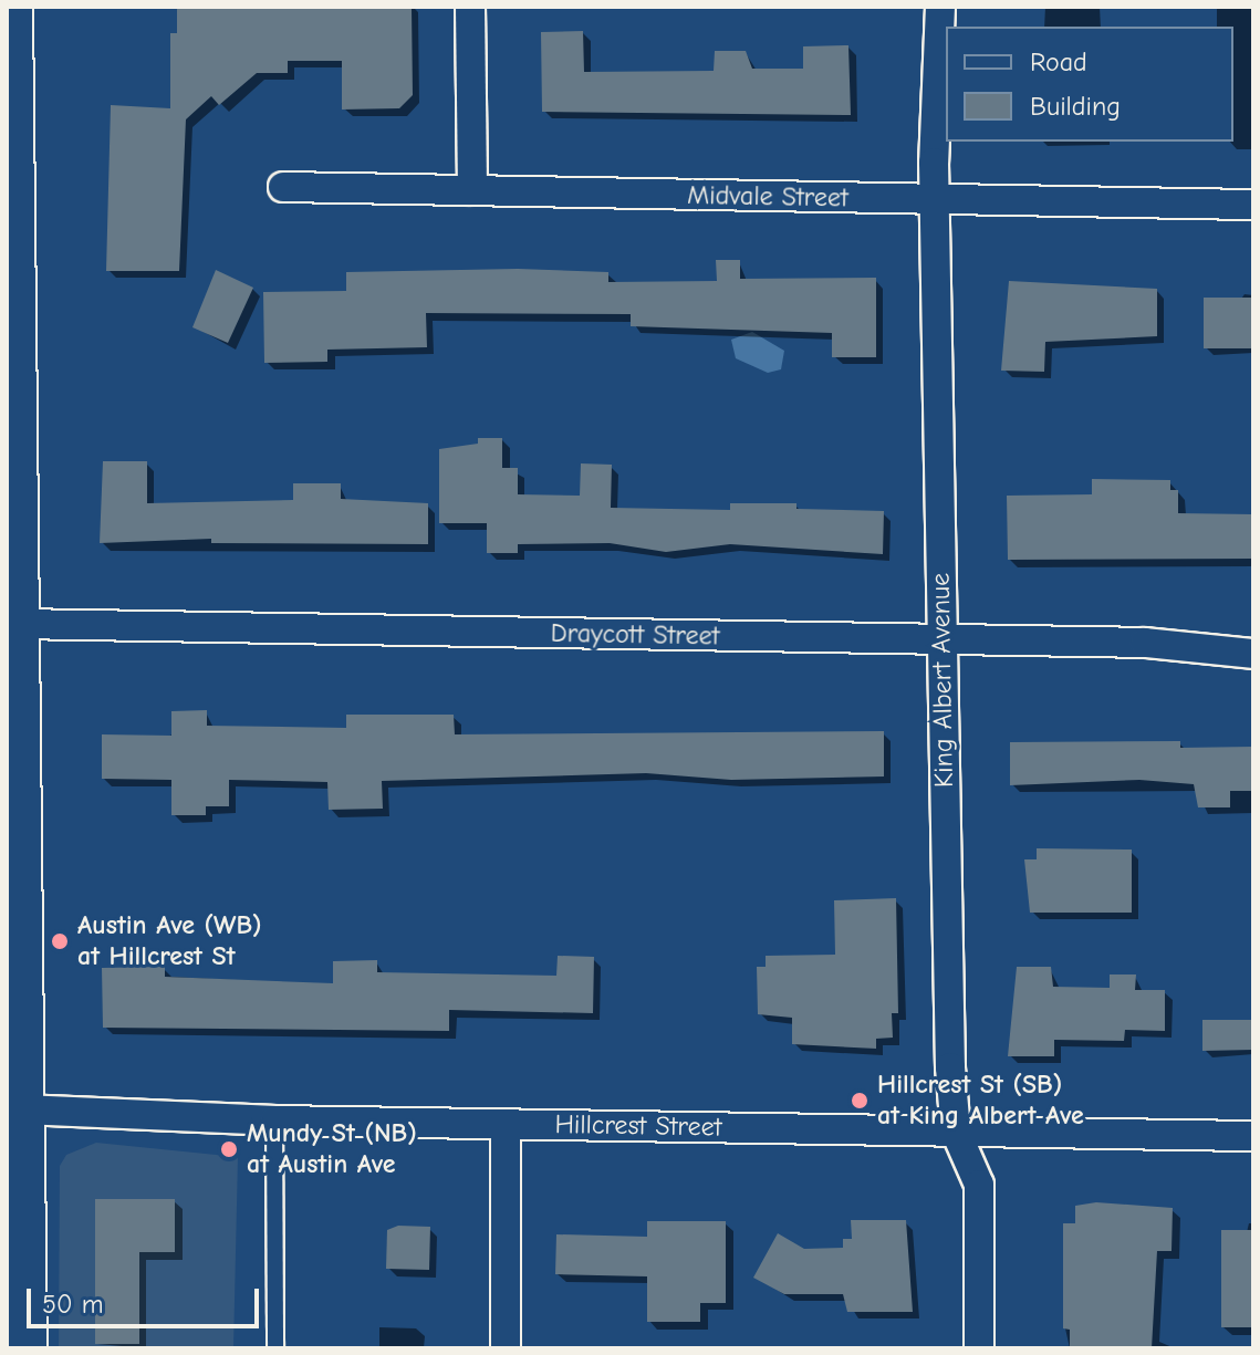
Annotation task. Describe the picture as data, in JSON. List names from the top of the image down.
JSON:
{
  "streets": {
    "street": [
      "Midvale Street",
      "Draycott Street",
      "King Albert Avenue",
      "Hillcrest Street"
    ]
  },
  "crossings": [
    ["Midvale Street", "King Albert Avenue"],
    ["Draycott Street", "King Albert Avenue"],
    ["King Albert Avenue", "Hillcrest Street"]
  ],
  "places": ["Austin Ave (WB) at Hillcrest St", "Hillcrest St (SB) at King Albert Ave", "Mundy St (NB) at Austin Ave"],
  "legend": ["Road", "Building"],
  "scale_bar": "50 m"
}
